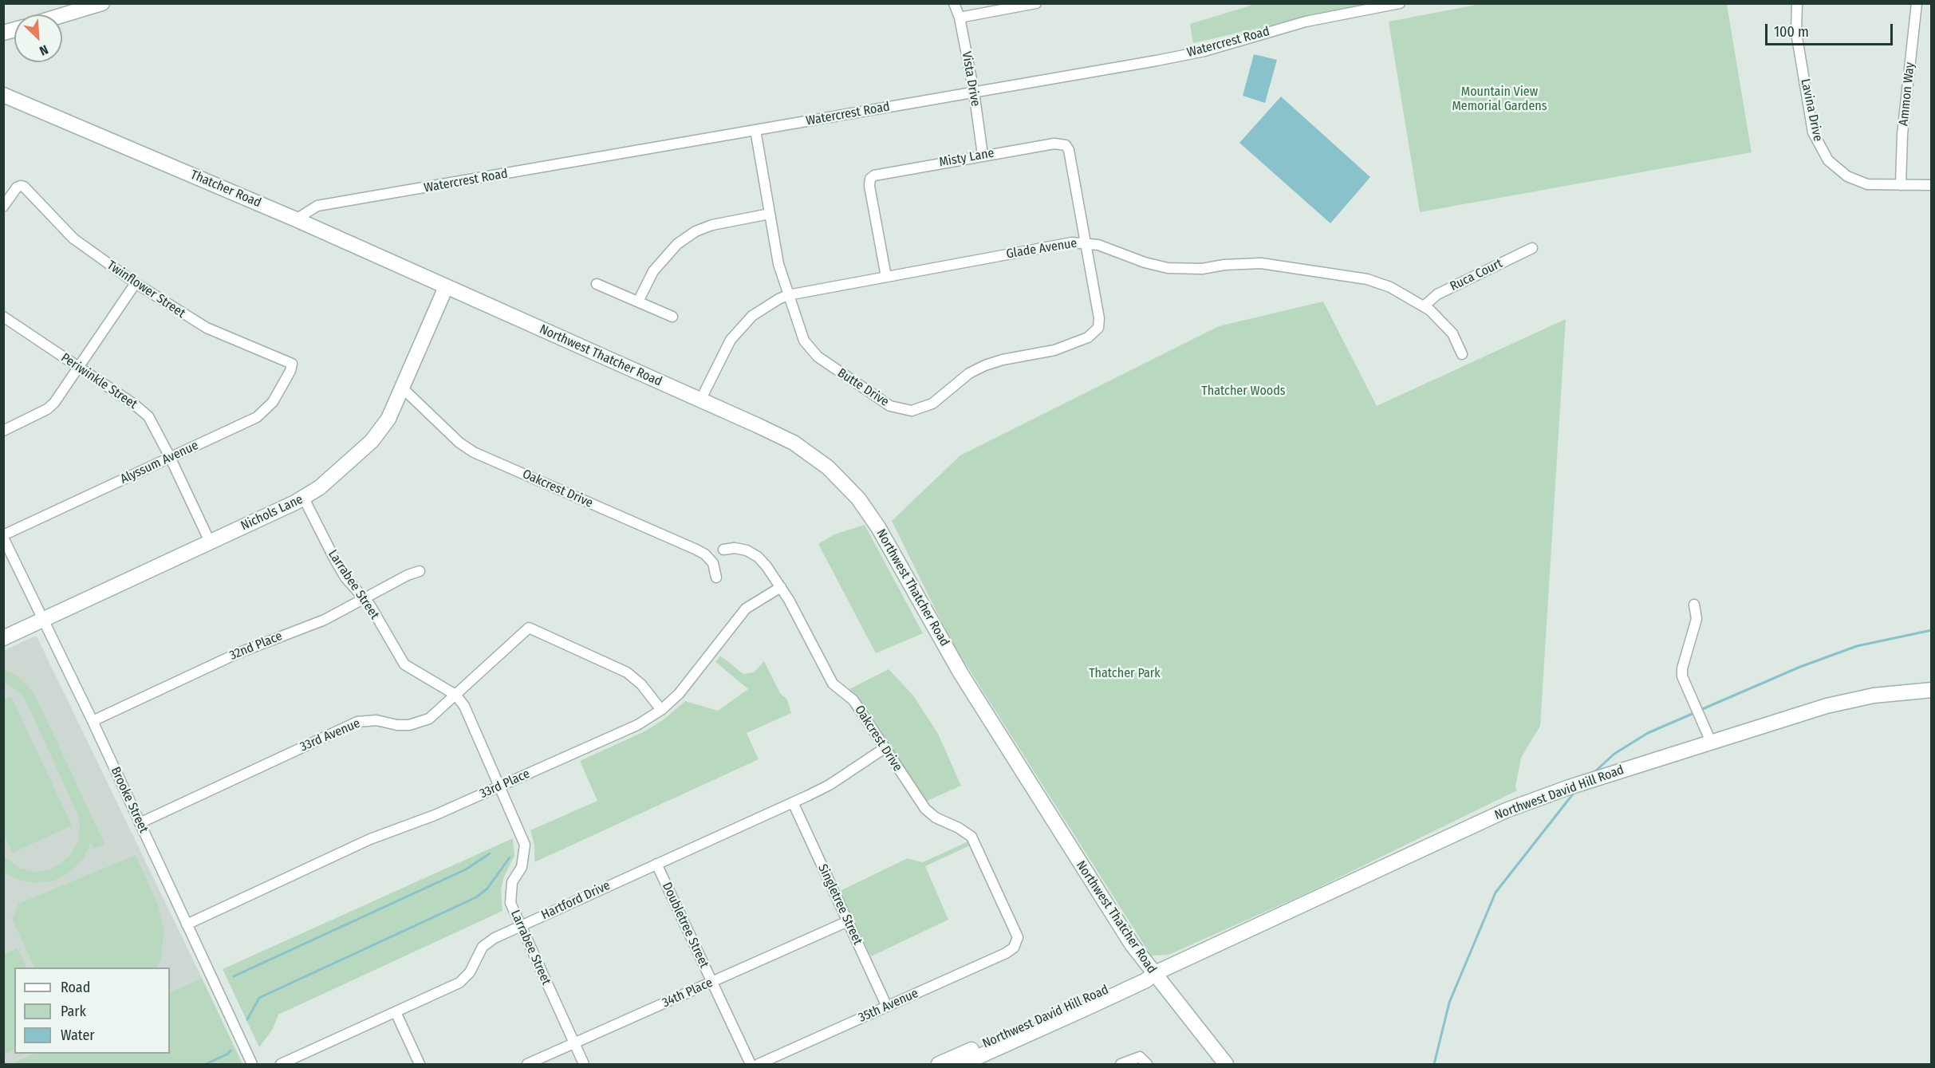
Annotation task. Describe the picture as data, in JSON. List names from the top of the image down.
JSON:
{
  "streets": {
    "street": [
      "Watercrest Road",
      "Vista Drive",
      "Ammon Way",
      "Lavina Drive",
      "Misty Lane",
      "Thatcher Road",
      "Glade Avenue",
      "Ruca Court",
      "Twinflower Street",
      "Northwest Thatcher Road",
      "Periwinkle Street",
      "Butte Drive",
      "Alyssum Avenue",
      "Oakcrest Drive",
      "Nichols Lane",
      "Larrabee Street",
      "32nd Place",
      "33rd Avenue",
      "33rd Place",
      "Northwest David Hill Road",
      "Brooke Street",
      "Hartford Drive",
      "Singletree Street",
      "Doubletree Street",
      "34th Place",
      "35th Avenue"
    ]
  },
  "crossings": [
    ["Watercrest Road", "Vista Drive"],
    ["Watercrest Road", "Thatcher Road"],
    ["Watercrest Road", "Butte Drive"],
    ["Vista Drive", "Misty Lane"],
    ["Ammon Way", "Lavina Drive"],
    ["Misty Lane", "Glade Avenue"],
    ["Misty Lane", "Butte Drive"],
    ["Thatcher Road", "Northwest Thatcher Road"],
    ["Thatcher Road", "Nichols Lane"],
    ["Glade Avenue", "Ruca Court"],
    ["Glade Avenue", "Northwest Thatcher Road"],
    ["Glade Avenue", "Butte Drive"],
    ["Twinflower Street", "Alyssum Avenue"],
    ["Northwest Thatcher Road", "Nichols Lane"],
    ["Northwest Thatcher Road", "Northwest David Hill Road"],
    ["Periwinkle Street", "Alyssum Avenue"],
    ["Periwinkle Street", "Nichols Lane"],
    ["Alyssum Avenue", "Brooke Street"],
    ["Oakcrest Drive", "Nichols Lane"],
    ["Oakcrest Drive", "33rd Place"],
    ["Oakcrest Drive", "Hartford Drive"],
    ["Oakcrest Drive", "35th Avenue"],
    ["Nichols Lane", "Larrabee Street"],
    ["Nichols Lane", "Brooke Street"],
    ["Larrabee Street", "32nd Place"],
    ["Larrabee Street", "33rd Avenue"],
    ["Larrabee Street", "33rd Place"],
    ["Larrabee Street", "Hartford Drive"],
    ["Larrabee Street", "34th Place"],
    ["32nd Place", "Brooke Street"],
    ["33rd Avenue", "33rd Place"],
    ["33rd Avenue", "Brooke Street"],
    ["33rd Place", "Brooke Street"],
    ["Hartford Drive", "Singletree Street"],
    ["Hartford Drive", "Doubletree Street"],
    ["Singletree Street", "34th Place"],
    ["Singletree Street", "35th Avenue"],
    ["Doubletree Street", "34th Place"]
  ],
  "parks": ["Mountain View Memorial Gardens", "Thatcher Woods", "Thatcher Park"],
  "legend": ["Road", "Park", "Water"],
  "scale_bar": "100 m",
  "north": "bottom right"
}
